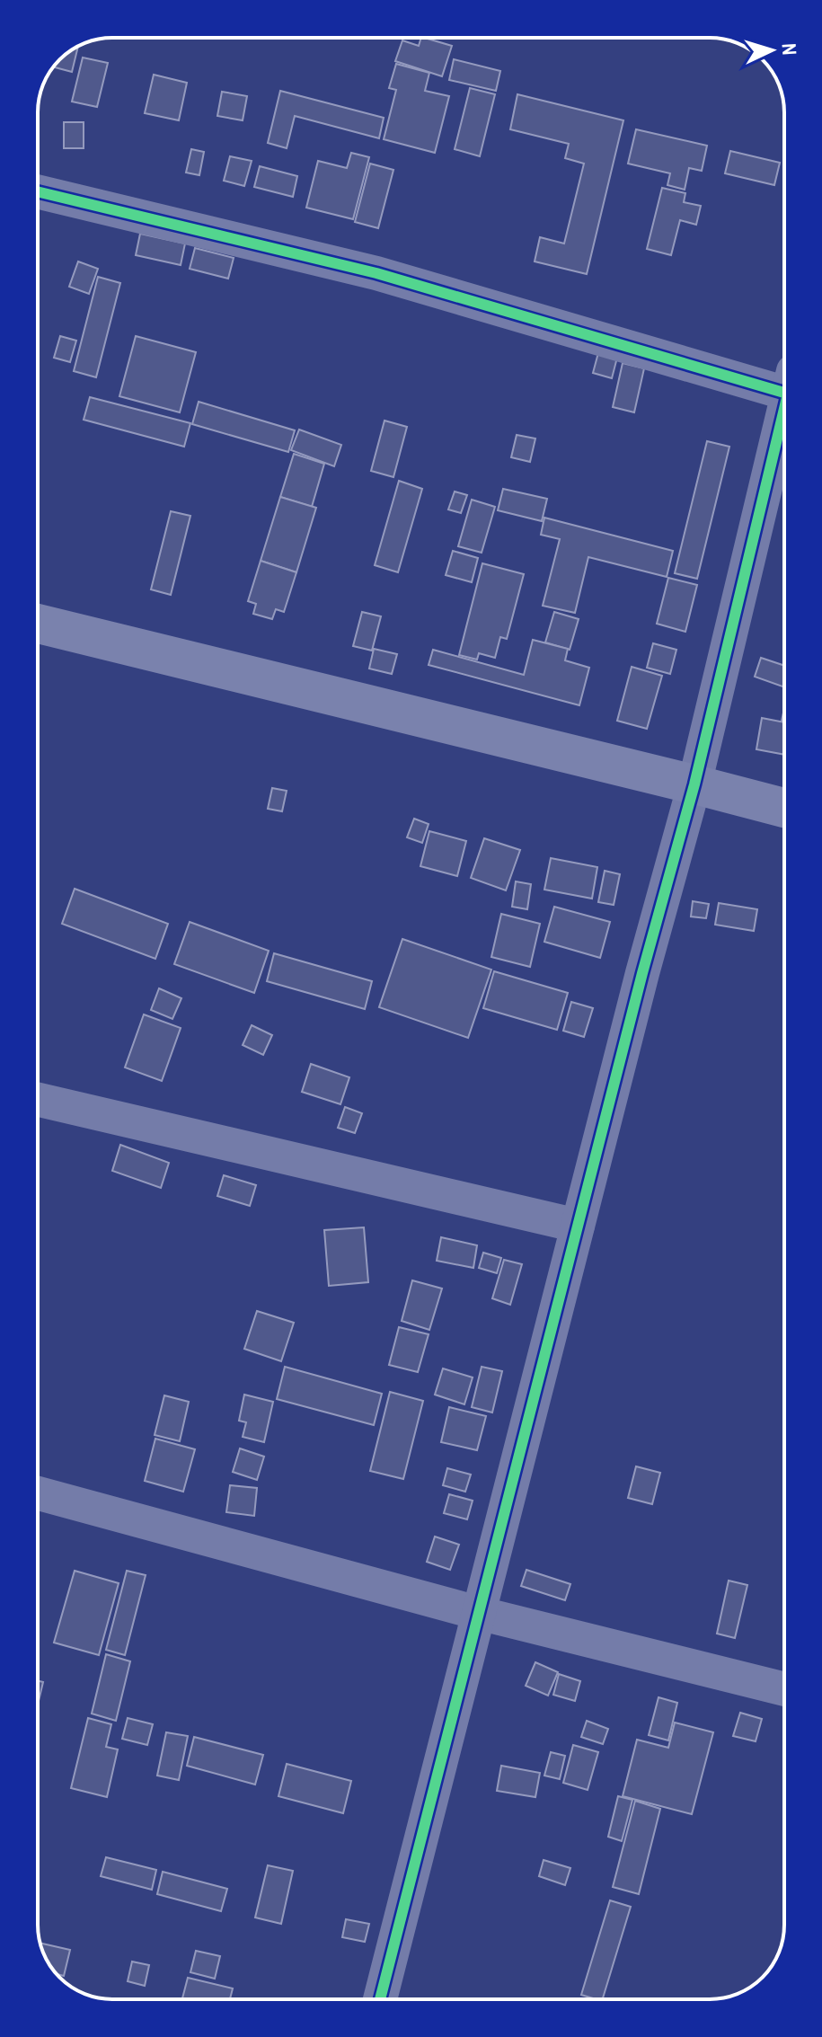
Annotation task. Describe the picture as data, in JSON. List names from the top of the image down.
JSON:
{
  "north": "right"
}
